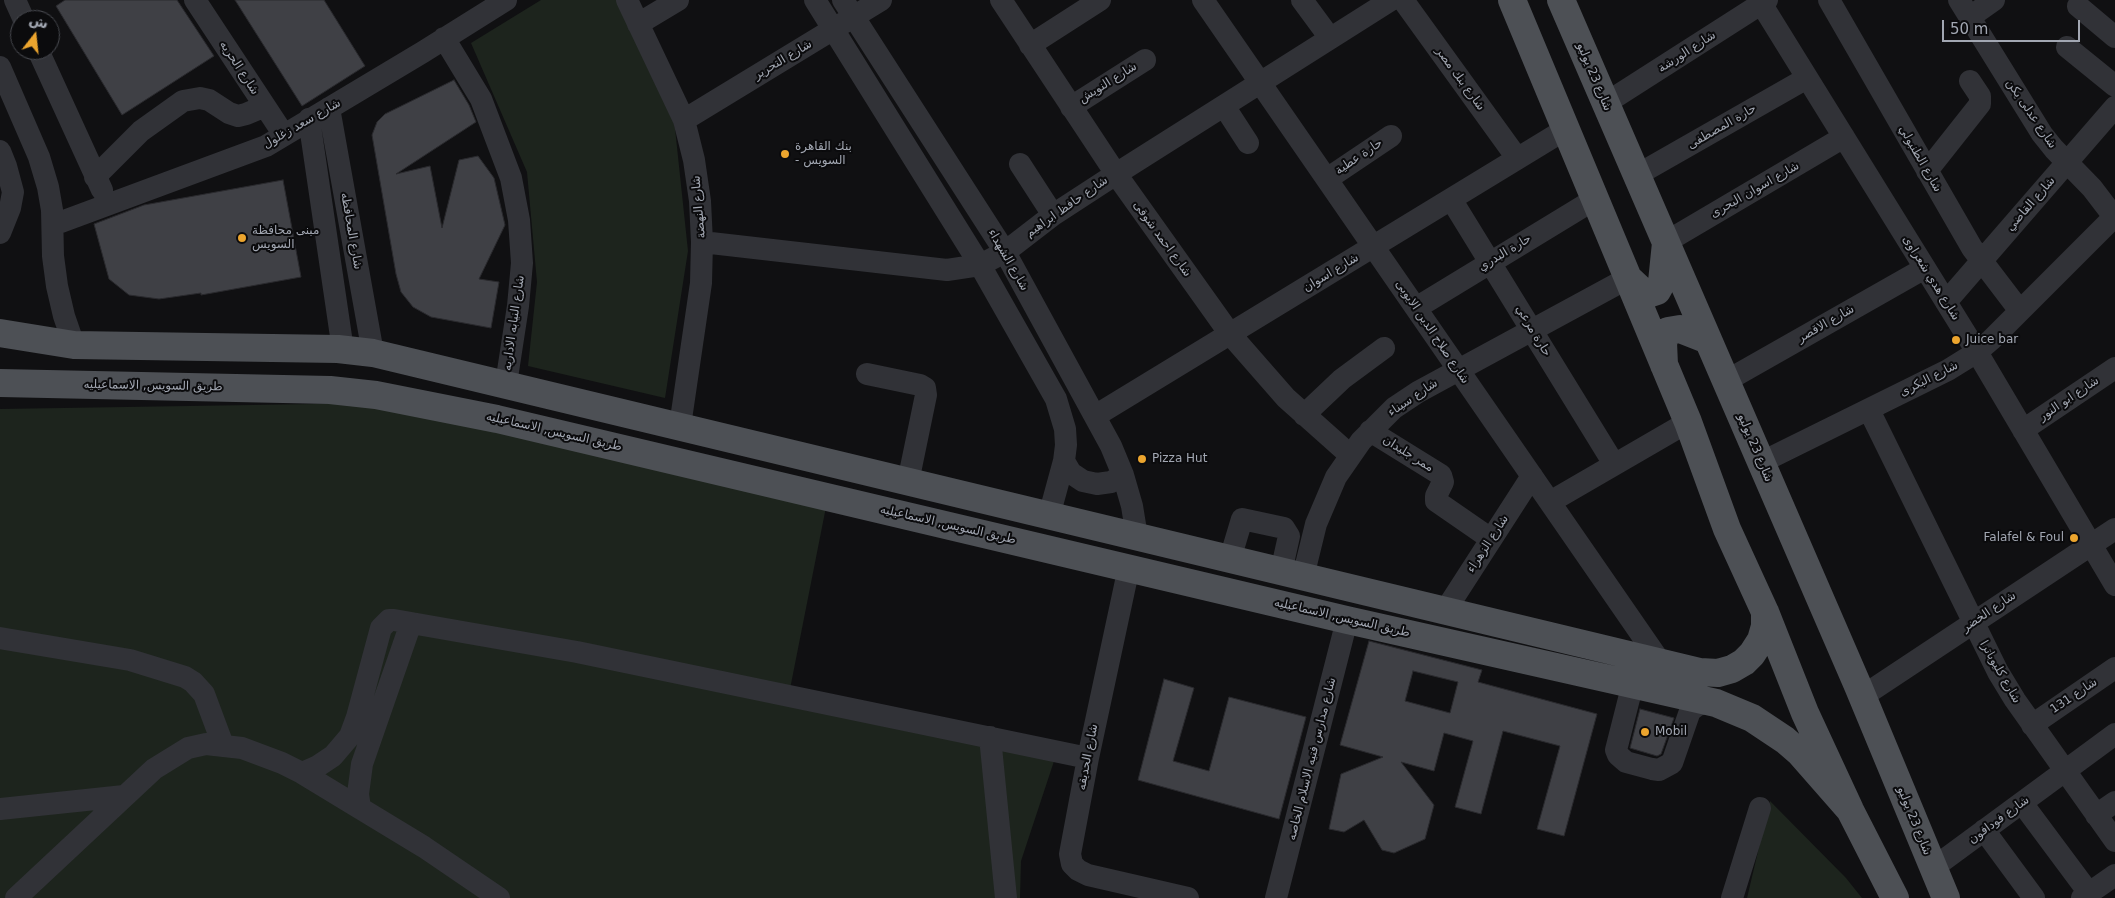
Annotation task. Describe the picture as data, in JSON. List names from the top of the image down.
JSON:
{
  "streets": {
    "main road": ["شارع 23 يوليو", "طريق السويس, الاسماعيليه"],
    "street": [
      "شارع الورشة",
      "شارع التحرير",
      "شارع الحريه",
      "شارع بنك مصر",
      "شارع النويش",
      "شارع عدلى يكن",
      "شارع سعد زغلول",
      "حارة المصطفى",
      "حارة عطية",
      "شارع الطنبولي",
      "شارع اسوان البحرى",
      "شارع القاضي",
      "شارع النهضة",
      "شارع حافظ ابراهيم",
      "شارع المحافظه",
      "شارع احمد شوقى",
      "حارة البدري",
      "شارع الشهداء",
      "شارع اسوان",
      "شارع هدي شعراوى",
      "شارع النيابه الاداريه",
      "شارع الاقصر",
      "حارة مرعي",
      "شارع صلاح الدين الايوبى",
      "شارع البكرى",
      "شارع سيناء",
      "شارع ابو النور",
      "ممر جليدان",
      "شارع الزهراء",
      "شارع الخضر",
      "شارع كليوباترا",
      "شارع 131",
      "شارع الحديقه",
      "شارع مدارس فتيه الاسلام الخاصه",
      "شارع فودافون"
    ]
  },
  "crossings": [
    ["شارع الورشة", "شارع 23 يوليو"],
    ["شارع الورشة", "شارع هدي شعراوى"],
    ["شارع التحرير", "شارع النهضة"],
    ["شارع التحرير", "شارع الشهداء"],
    ["شارع الحريه", "شارع سعد زغلول"],
    ["شارع 23 يوليو", "حارة المصطفى"],
    ["شارع 23 يوليو", "شارع اسوان البحرى"],
    ["شارع 23 يوليو", "شارع الاقصر"],
    ["شارع 23 يوليو", "شارع البكرى"],
    ["شارع 23 يوليو", "شارع الخضر"],
    ["شارع 23 يوليو", "شارع فودافون"],
    ["شارع بنك مصر", "شارع اسوان"],
    ["شارع النويش", "شارع احمد شوقى"],
    ["شارع عدلى يكن", "شارع القاضي"],
    ["شارع عدلى يكن", "شارع البكرى"],
    ["شارع سعد زغلول", "شارع المحافظه"],
    ["شارع سعد زغلول", "شارع النيابه الاداريه"],
    ["حارة المصطفى", "شارع هدي شعراوى"],
    ["حارة عطية", "شارع صلاح الدين الايوبى"],
    ["شارع الطنبولي", "شارع القاضي"],
    ["شارع الطنبولي", "شارع البكرى"],
    ["شارع اسوان البحرى", "شارع هدي شعراوى"],
    ["شارع القاضي", "شارع هدي شعراوى"],
    ["شارع النهضة", "شارع حافظ ابراهيم"],
    ["شارع حافظ ابراهيم", "شارع احمد شوقى"],
    ["شارع حافظ ابراهيم", "شارع الشهداء"],
    ["شارع حافظ ابراهيم", "شارع صلاح الدين الايوبى"],
    ["شارع احمد شوقى", "شارع اسوان"],
    ["شارع احمد شوقى", "شارع سيناء"],
    ["حارة البدري", "حارة مرعي"],
    ["حارة البدري", "شارع صلاح الدين الايوبى"],
    ["شارع الشهداء", "شارع اسوان"],
    ["شارع اسوان", "حارة مرعي"],
    ["شارع اسوان", "شارع صلاح الدين الايوبى"],
    ["شارع هدي شعراوى", "شارع الاقصر"],
    ["شارع هدي شعراوى", "شارع البكرى"],
    ["شارع هدي شعراوى", "شارع ابو النور"],
    ["شارع هدي شعراوى", "شارع الخضر"],
    ["حارة مرعي", "شارع سيناء"],
    ["شارع صلاح الدين الايوبى", "شارع سيناء"],
    ["شارع صلاح الدين الايوبى", "شارع الزهراء"],
    ["شارع البكرى", "شارع كليوباترا"],
    ["طريق السويس, الاسماعيليه", "شارع الحديقه"],
    ["طريق السويس, الاسماعيليه", "شارع مدارس فتيه الاسلام الخاصه"],
    ["شارع سيناء", "ممر جليدان"],
    ["ممر جليدان", "شارع الزهراء"],
    ["شارع الخضر", "شارع كليوباترا"],
    ["شارع كليوباترا", "شارع 131"],
    ["شارع كليوباترا", "شارع فودافون"]
  ],
  "places": [
    "بنك القاهرة - السويس",
    "مبنى محافظة السويس",
    "Juice bar",
    "Pizza Hut",
    "Falafel & Foul",
    "Mobil"
  ],
  "scale_bar": "50 m",
  "north": "top"
}
